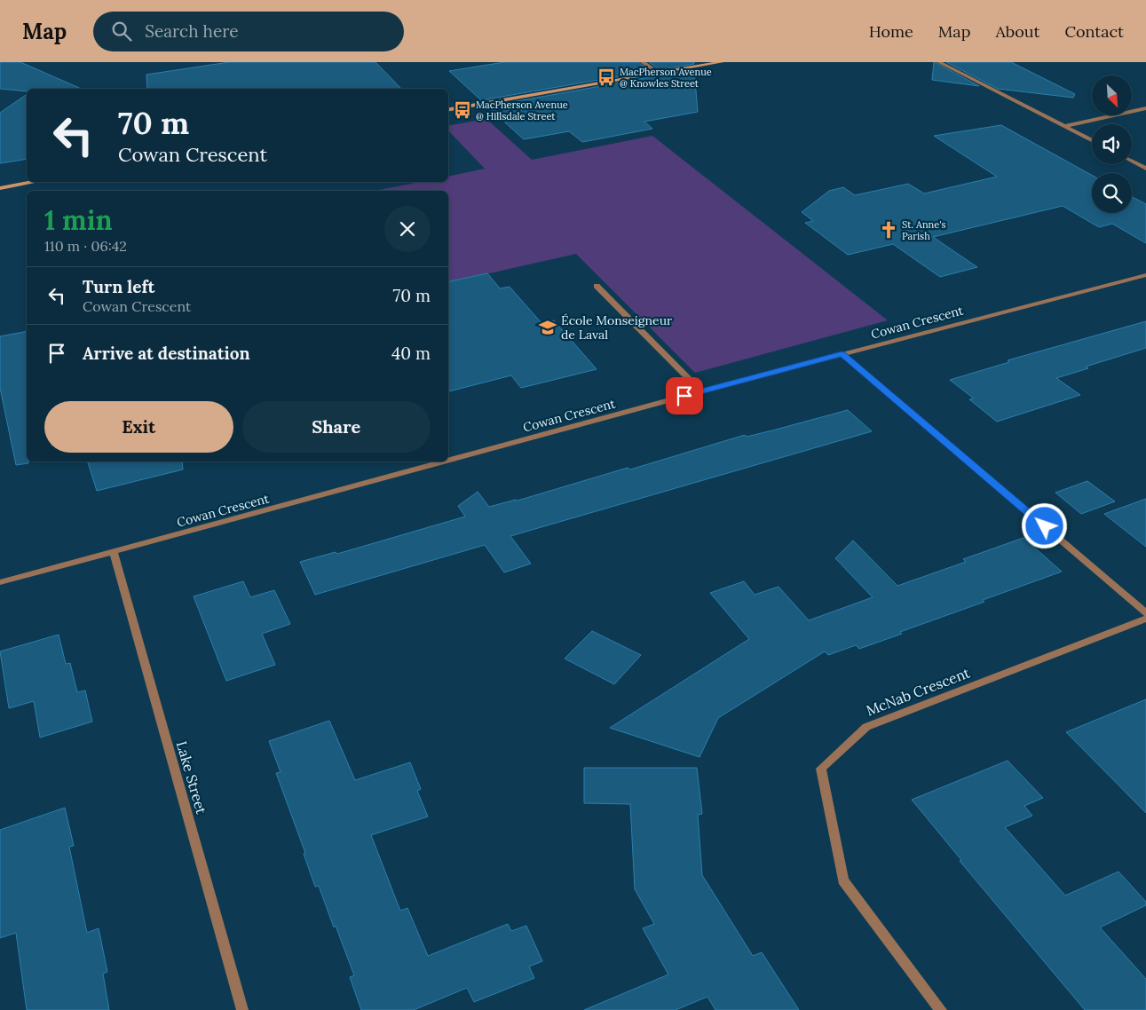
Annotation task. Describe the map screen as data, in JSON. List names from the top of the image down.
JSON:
{
  "streets": {
    "street": ["Cowan Crescent", "McNab Crescent", "Lake Street"]
  },
  "crossings": [
    ["Cowan Crescent", "Lake Street"]
  ],
  "places": {
    "bus stop": ["MacPherson Avenue @ Knowles Street", "MacPherson Avenue @ Hillsdale Street"],
    "church": ["St. Anne's Parish"],
    "school or university": ["École Monseigneur de Laval"]
  },
  "north": "bottom right",
  "page": {
    "header": "Map",
    "search": "Search here",
    "nav": [
      "Home",
      "Map",
      "About",
      "Contact"
    ],
    "turn": ["70 m", "Cowan Crescent"],
    "heading": ["1 min", "110 m · 06:42"],
    "list": [
      {
        "name": "Turn left",
        "note": "Cowan Crescent",
        "value": "70 m"
      },
      {
        "name": "Arrive at destination",
        "value": "40 m"
      }
    ],
    "buttons": ["Exit", "Share"]
  }
}
